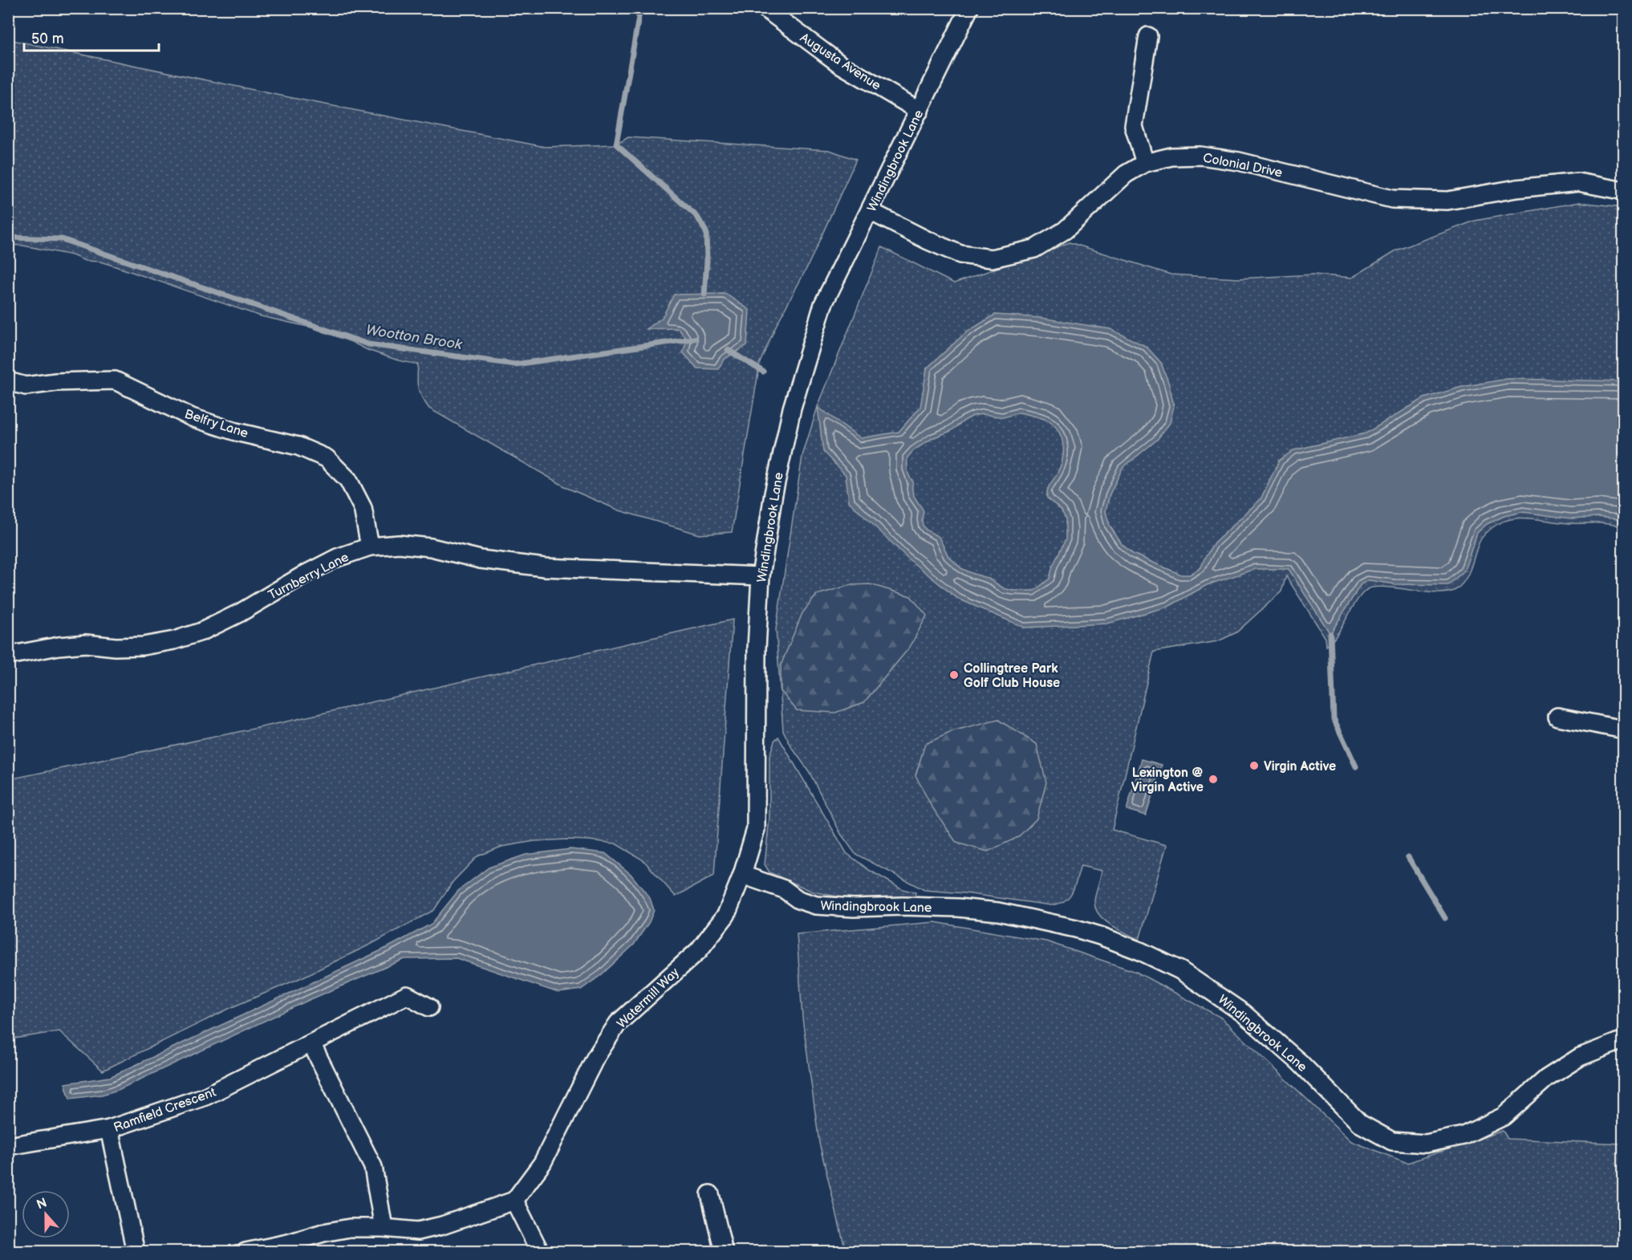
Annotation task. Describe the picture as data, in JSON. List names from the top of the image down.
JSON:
{
  "streets": {
    "street": [
      "Augusta Avenue",
      "Windingbrook Lane",
      "Colonial Drive",
      "Belfry Lane",
      "Turnberry Lane",
      "Watermill Way",
      "Ramfield Crescent"
    ]
  },
  "crossings": [
    ["Augusta Avenue", "Windingbrook Lane"],
    ["Windingbrook Lane", "Colonial Drive"],
    ["Windingbrook Lane", "Turnberry Lane"],
    ["Windingbrook Lane", "Watermill Way"],
    ["Belfry Lane", "Turnberry Lane"]
  ],
  "water": ["Wootton Brook"],
  "places": ["Collingtree Park Golf Club House", "Virgin Active", "Lexington @ Virgin Active"],
  "scale_bar": "50 m",
  "north": "top"
}
